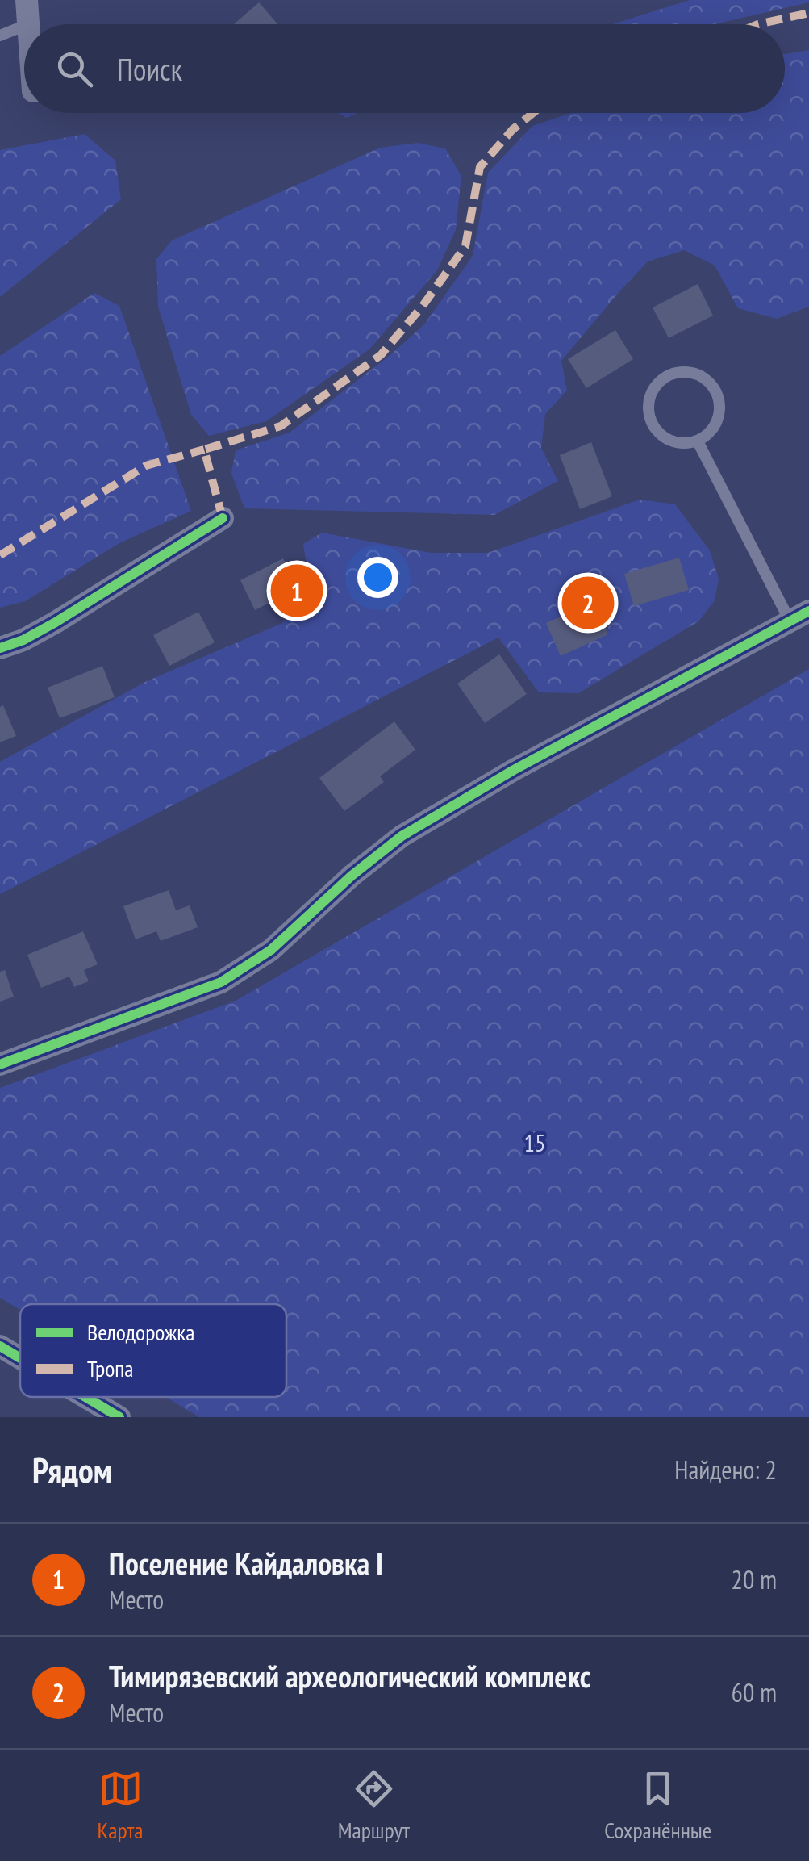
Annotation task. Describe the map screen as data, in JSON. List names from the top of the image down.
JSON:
{
  "parks": ["15"],
  "legend": ["Велодорожка", "Тропа"],
  "page": {
    "search": "Поиск",
    "pins": ["1", "2"],
    "heading": ["Рядом", "Найдено: 2"],
    "list": [
      {
        "mark": "1",
        "name": "Поселение Кайдаловка I",
        "note": "Место",
        "value": "20 m"
      },
      {
        "mark": "2",
        "name": "Тимирязевский археологический комплекс",
        "note": "Место",
        "value": "60 m"
      }
    ],
    "nav": ["Карта", "Маршрут", "Сохранённые"]
  }
}
